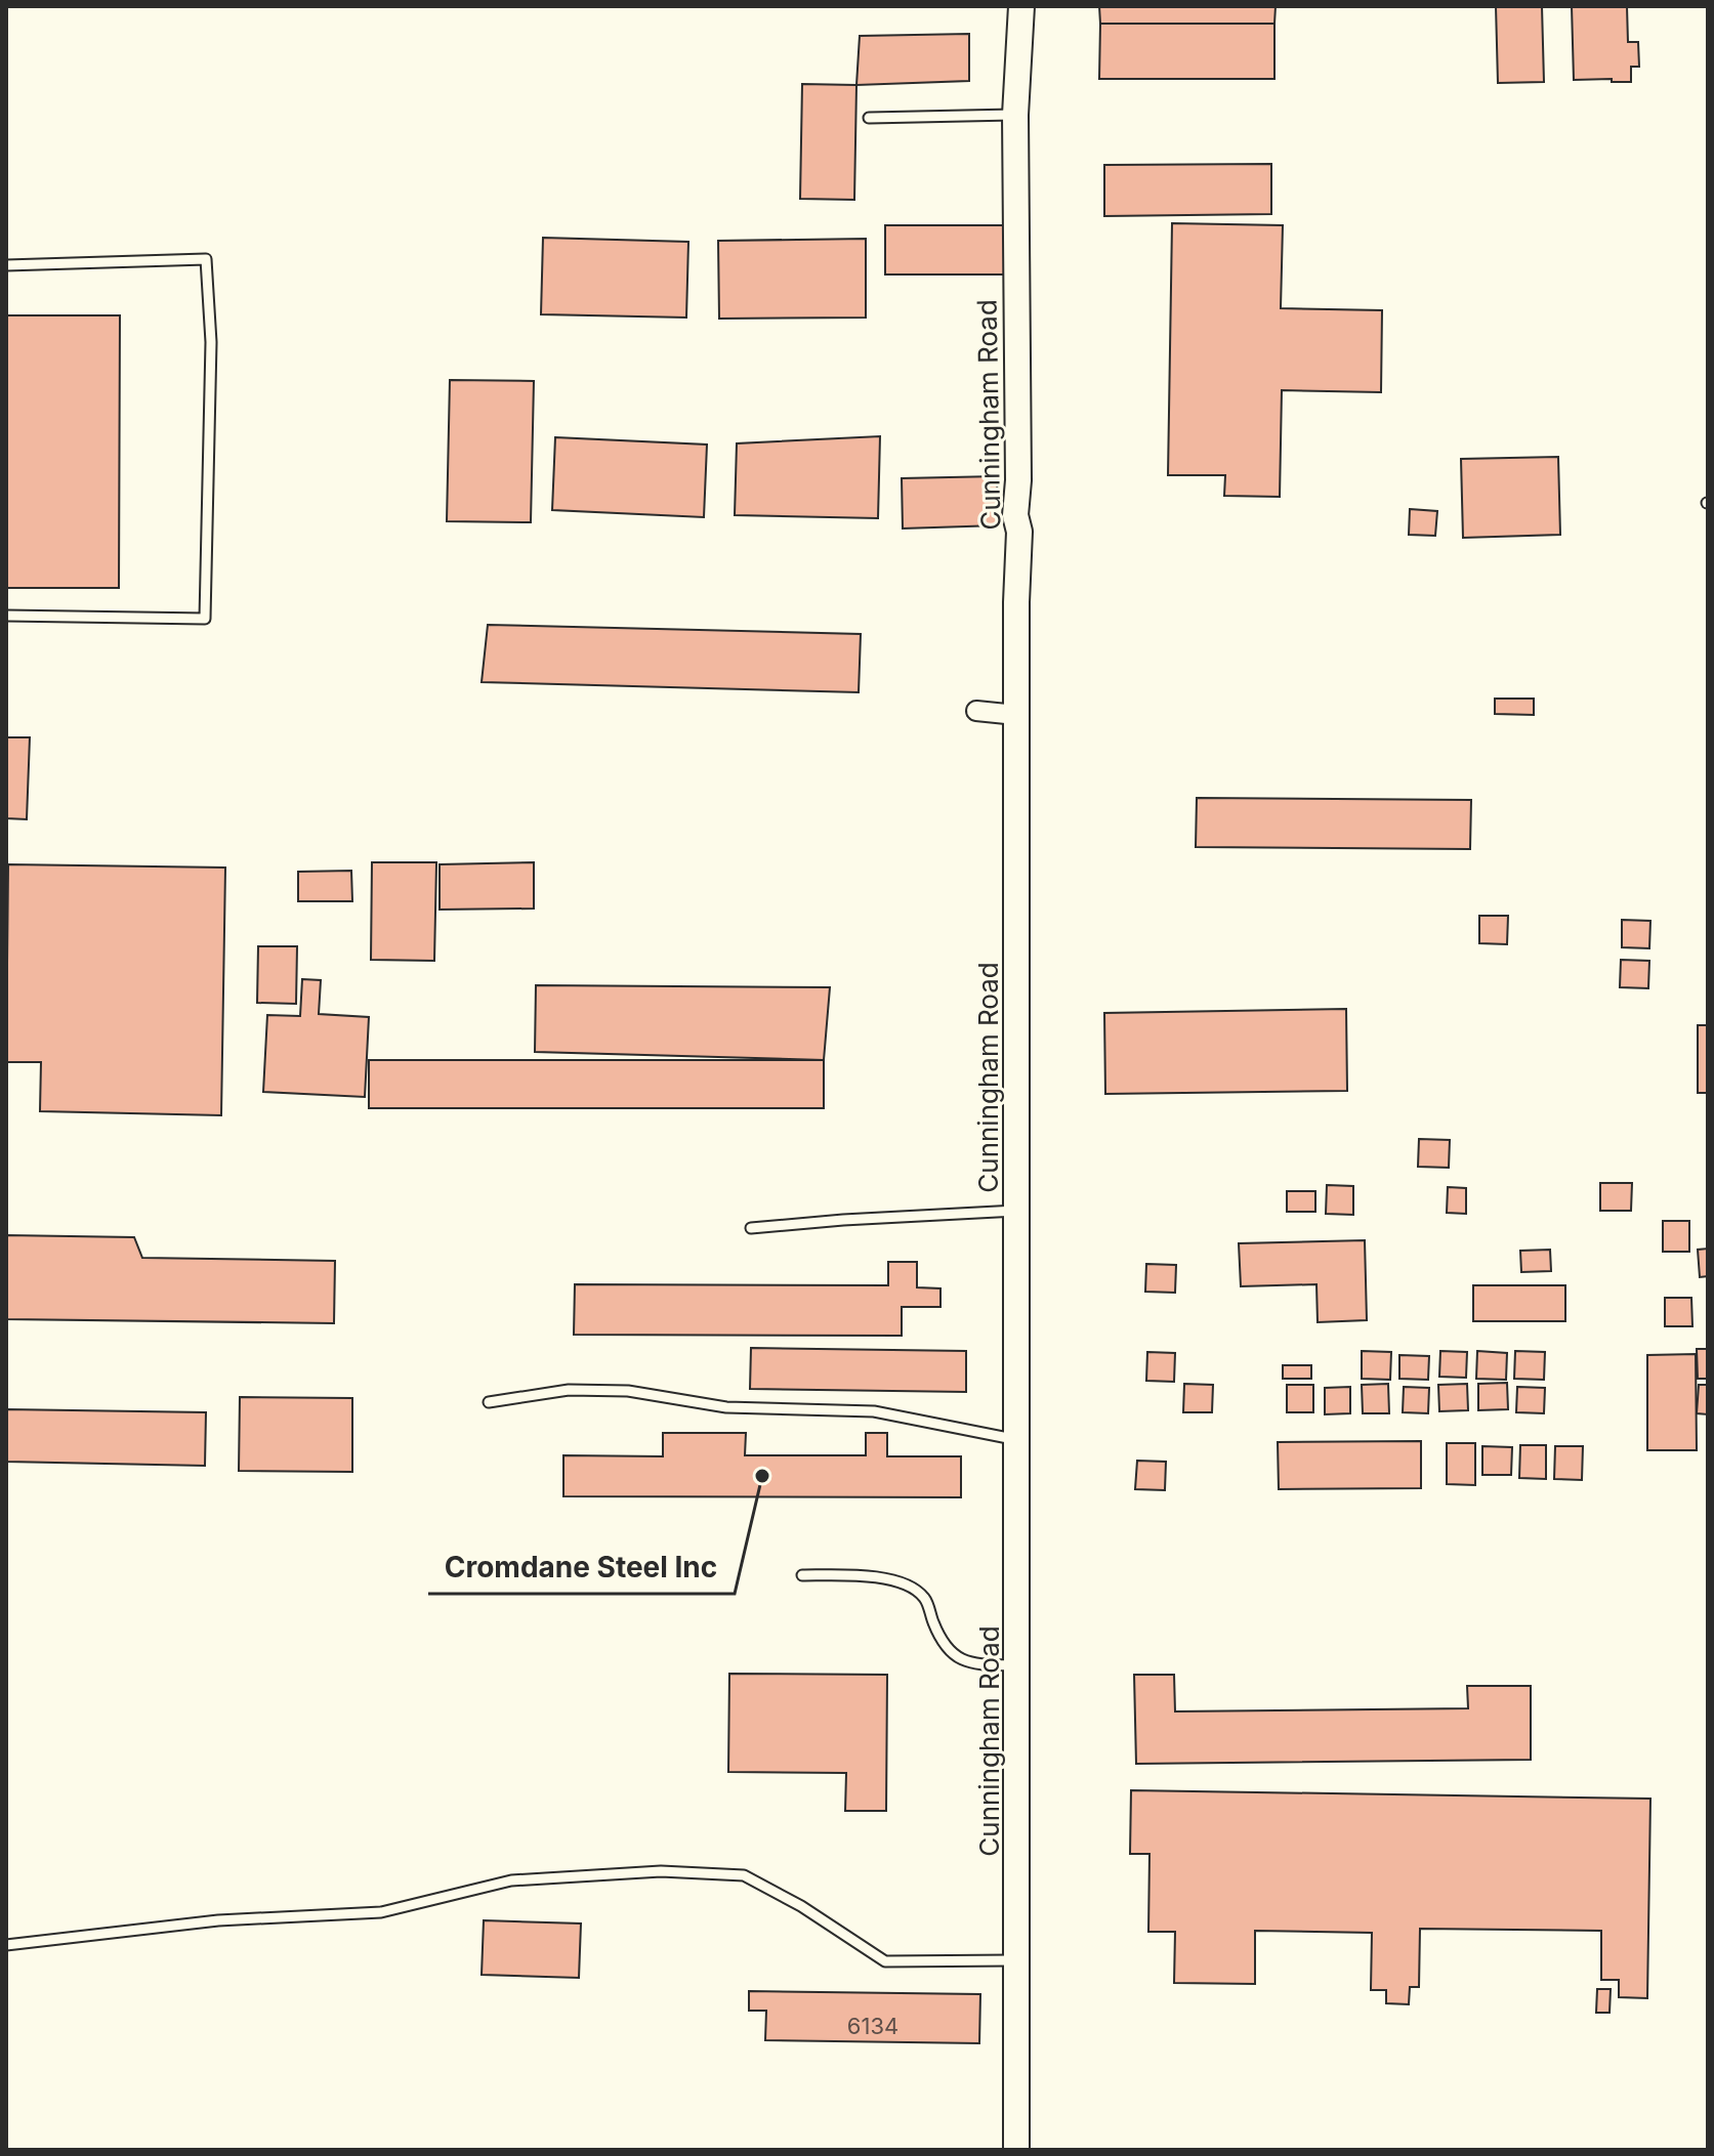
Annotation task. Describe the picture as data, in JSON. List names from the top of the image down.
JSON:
{
  "streets": {
    "street": ["Cunningham Road"]
  },
  "places": ["Cromdane Steel Inc"],
  "house_numbers": ["6134"]
}
